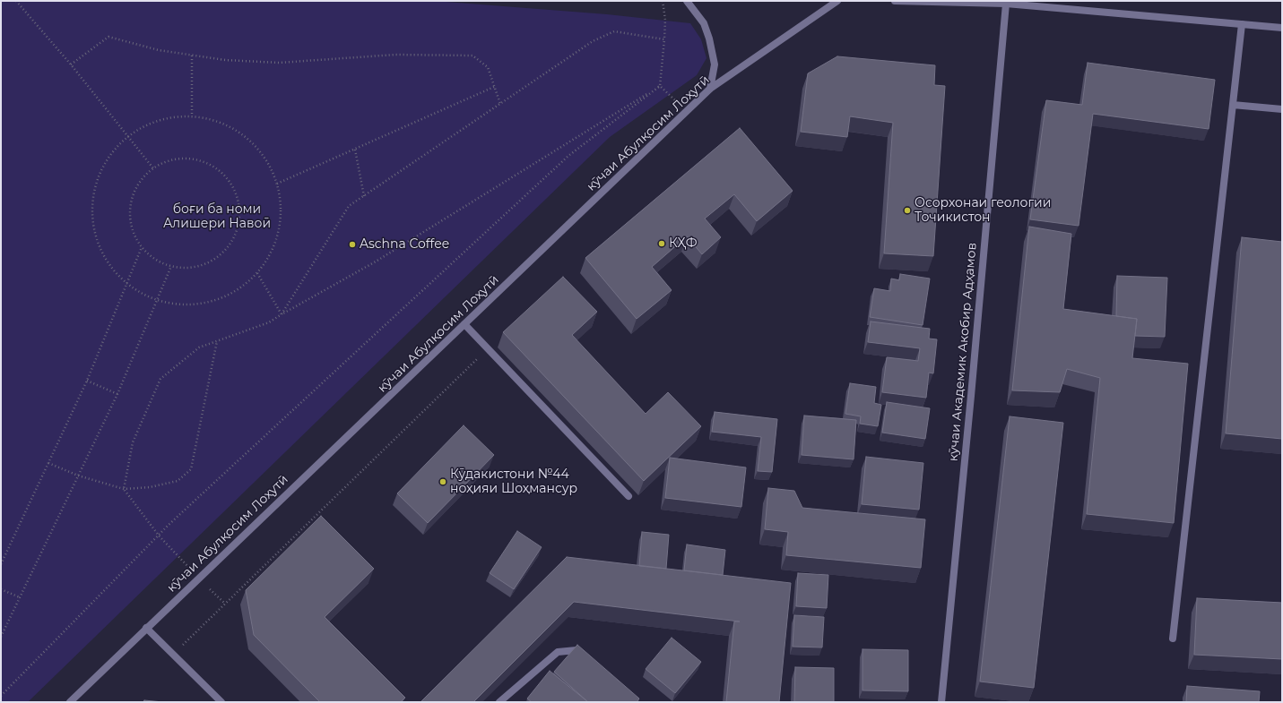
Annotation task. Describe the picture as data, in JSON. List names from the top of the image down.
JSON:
{
  "streets": {
    "street": ["кӯчаи Абулқосим Лоҳутӣ", "кӯчаи Академик Акобир Адҳамов"]
  },
  "parks": ["боғи ба номи Алишери Навоӣ"],
  "places": [
    "Осорхонаи геологии Точикистон",
    "КҲФ",
    "Aschna Coffee",
    "Кӯдакистони №44 ноҳияи Шоҳмансур"
  ]
}
